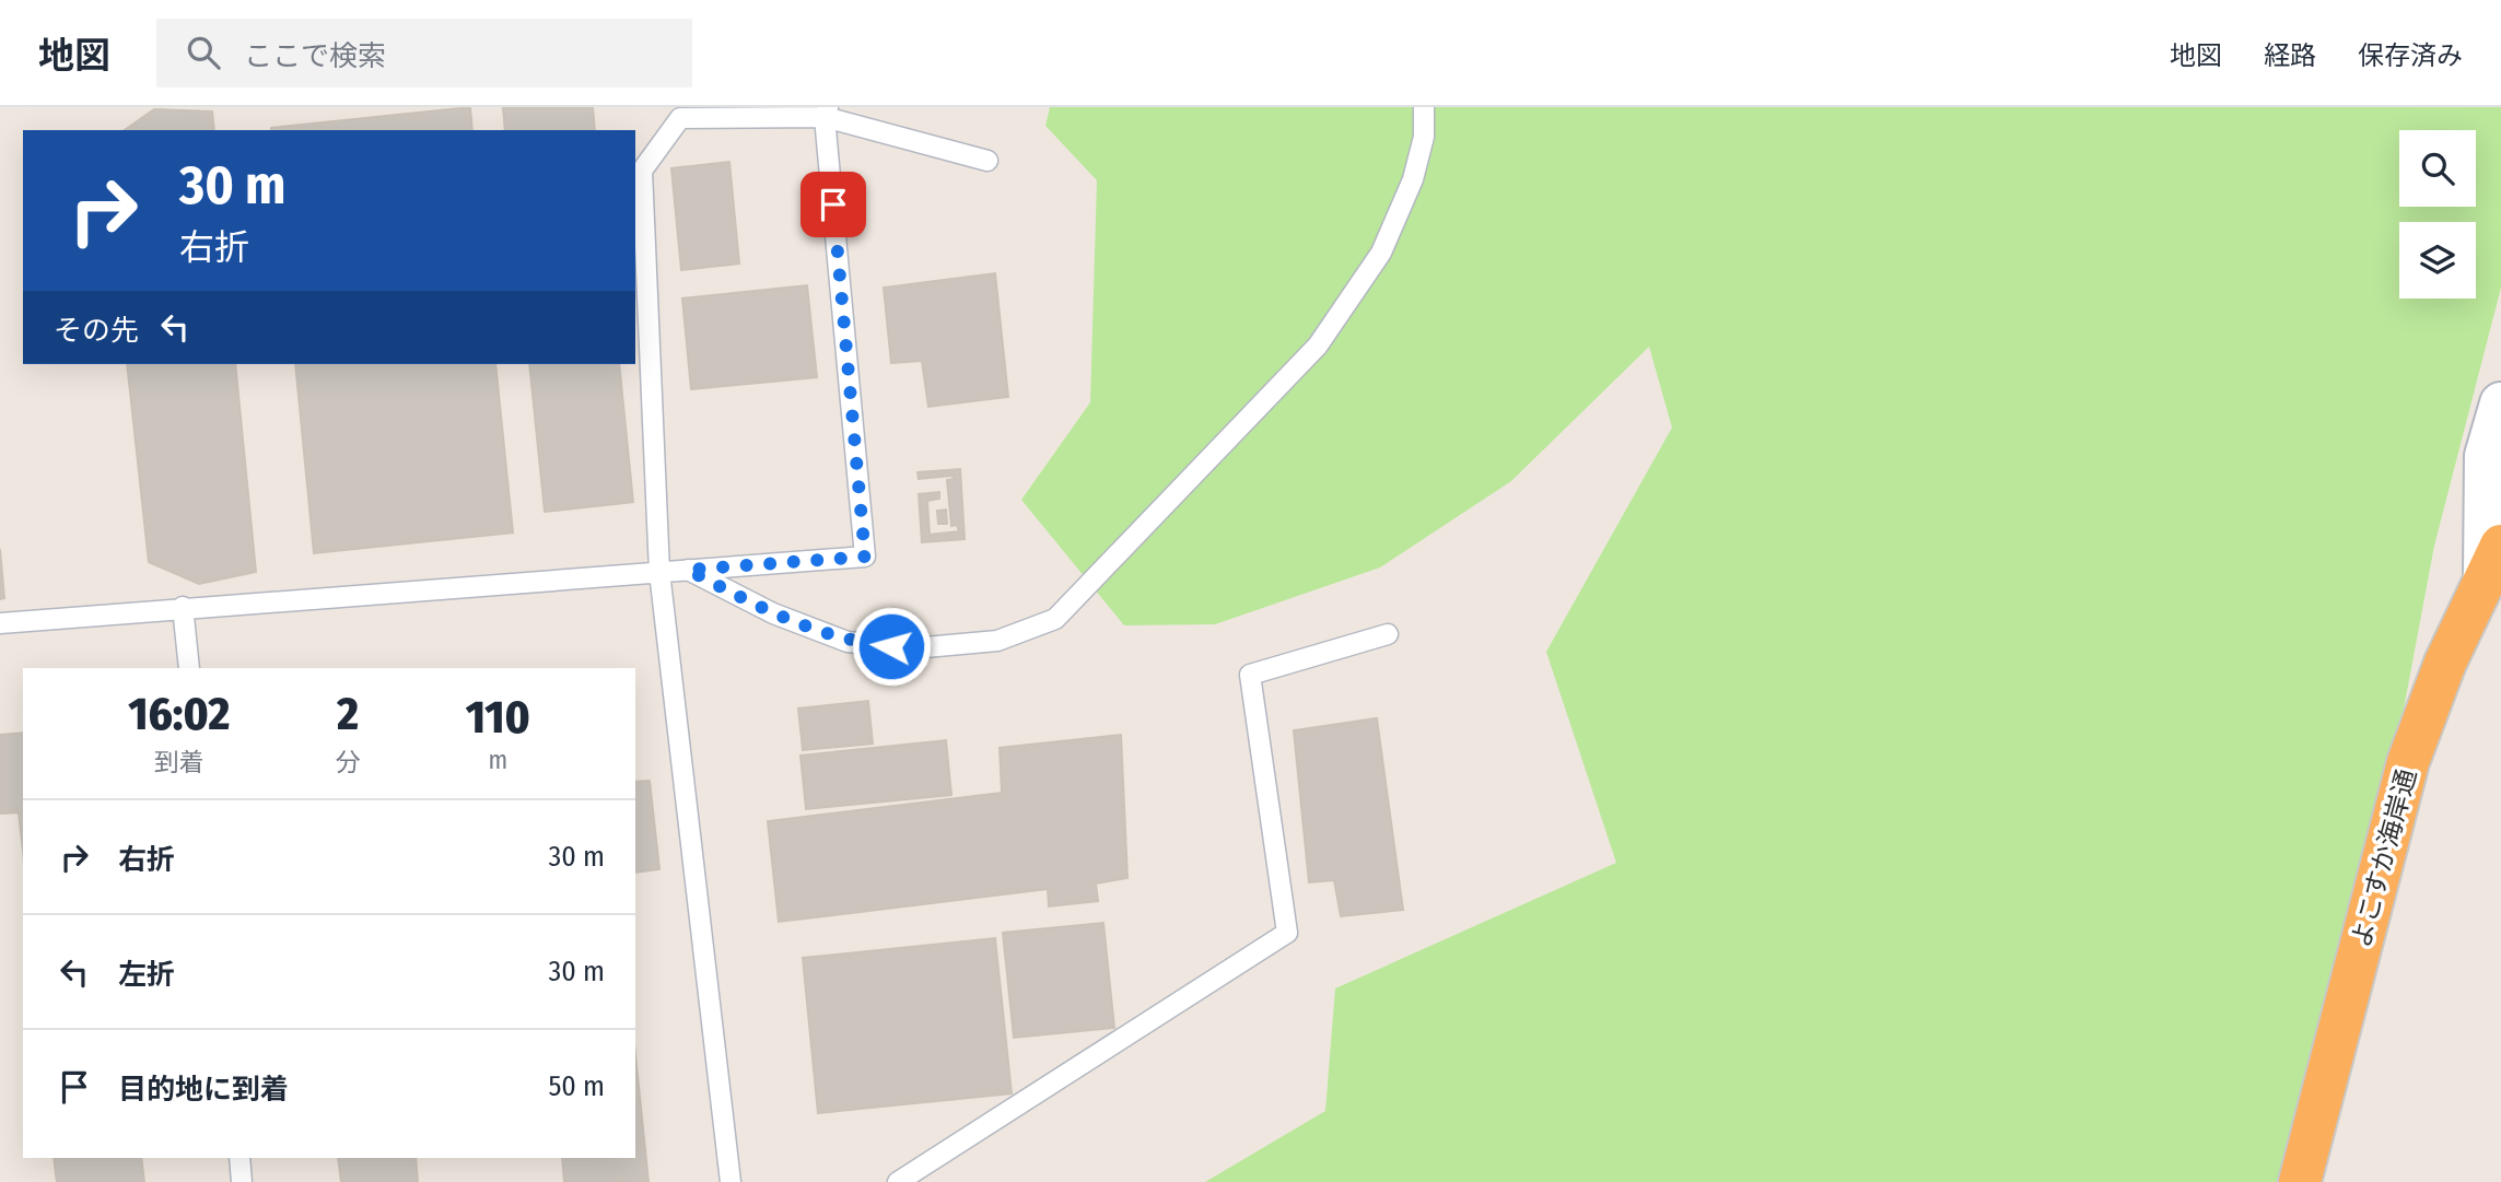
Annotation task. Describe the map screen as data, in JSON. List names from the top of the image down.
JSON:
{
  "streets": {
    "highway": ["よこすか海岸通"]
  },
  "page": {
    "header": "地図",
    "search": "ここで検索",
    "nav": ["地図", "経路", "保存済み"],
    "turn": ["30 m", "右折"],
    "then": "その先",
    "eta": [
      "16:02",
      "到着",
      "2",
      "分",
      "110",
      "m"
    ],
    "list": [
      {
        "name": "右折",
        "value": "30 m"
      },
      {
        "name": "左折",
        "value": "30 m"
      },
      {
        "name": "目的地に到着",
        "value": "50 m"
      }
    ]
  }
}
